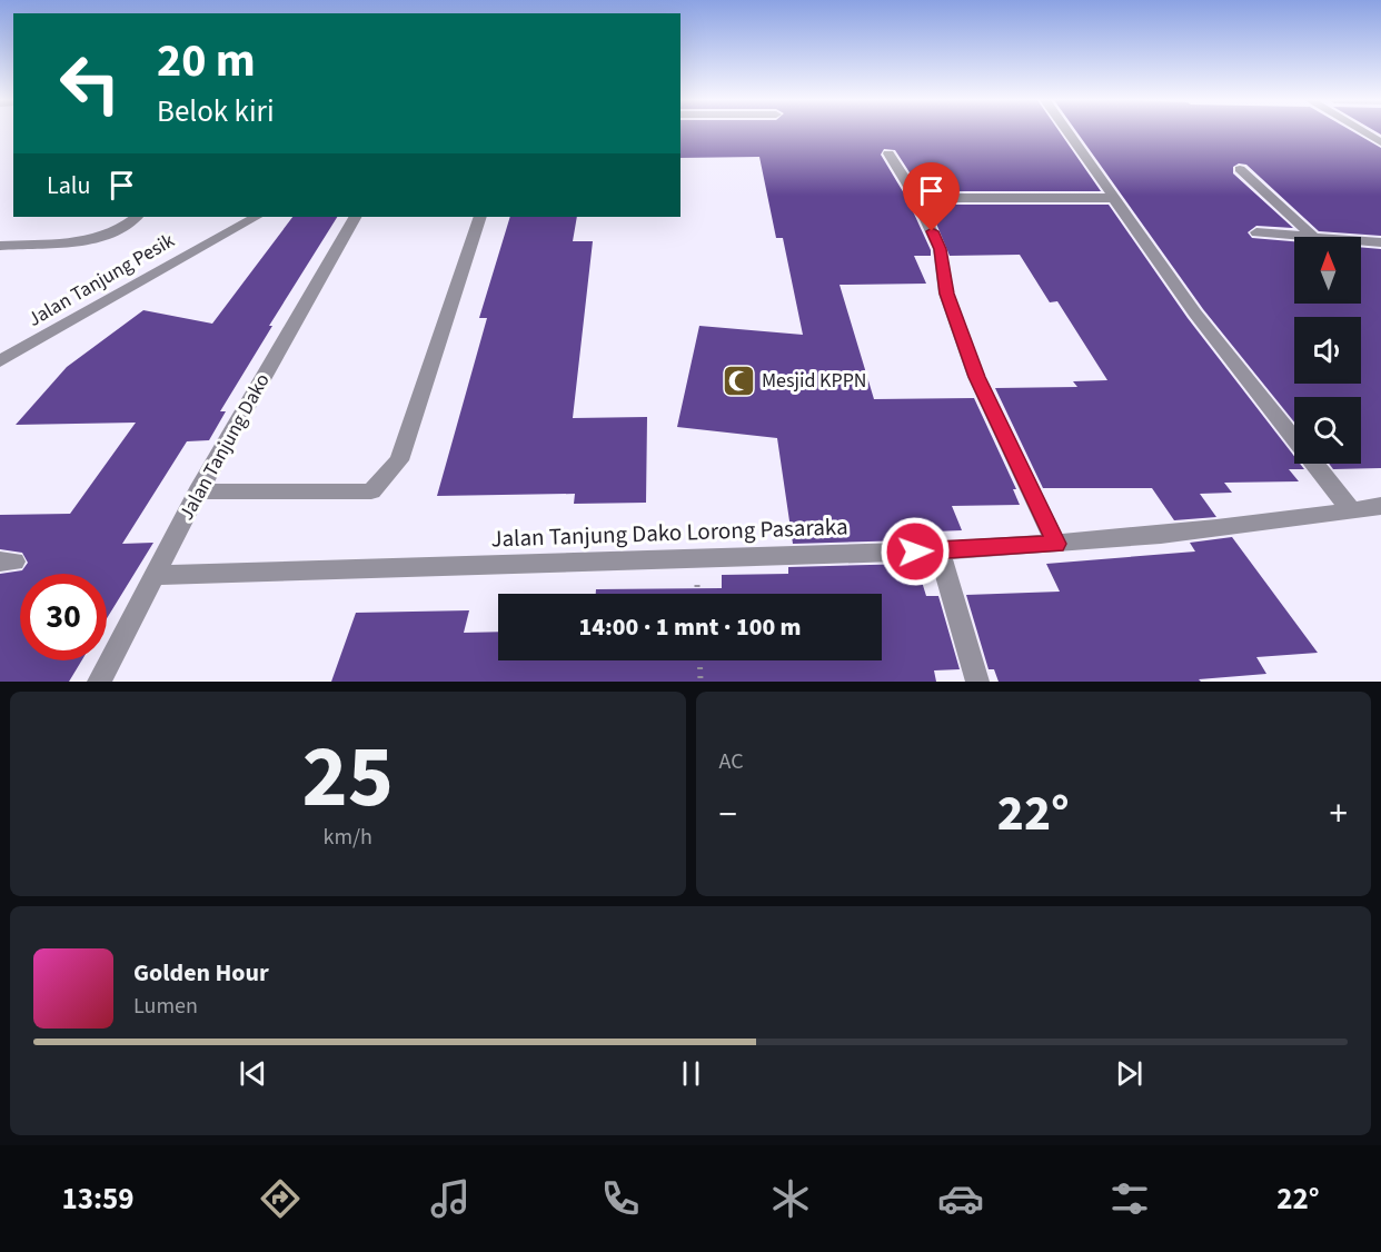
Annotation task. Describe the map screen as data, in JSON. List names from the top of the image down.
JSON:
{
  "streets": {
    "street": ["Jalan Tanjung Pesik", "Jalan Tanjung Dako", "Jalan Tanjung Dako Lorong Pasaraka"]
  },
  "crossings": [
    ["Jalan Tanjung Dako", "Jalan Tanjung Dako Lorong Pasaraka"]
  ],
  "places": {
    "mosque": ["Mesjid KPPN"]
  },
  "north": "top",
  "page": {
    "turn": ["20 m", "Belok kiri"],
    "then": "Lalu",
    "limit": "30",
    "trip": "14:00 · 1 mnt · 100 m",
    "tile": [
      ["25", "km/h"],
      "AC"
    ],
    "heat": ["−", "22°", "+"],
    "song": ["Golden Hour", "Lumen"],
    "tabs": ["13:59", "22°"]
  }
}
